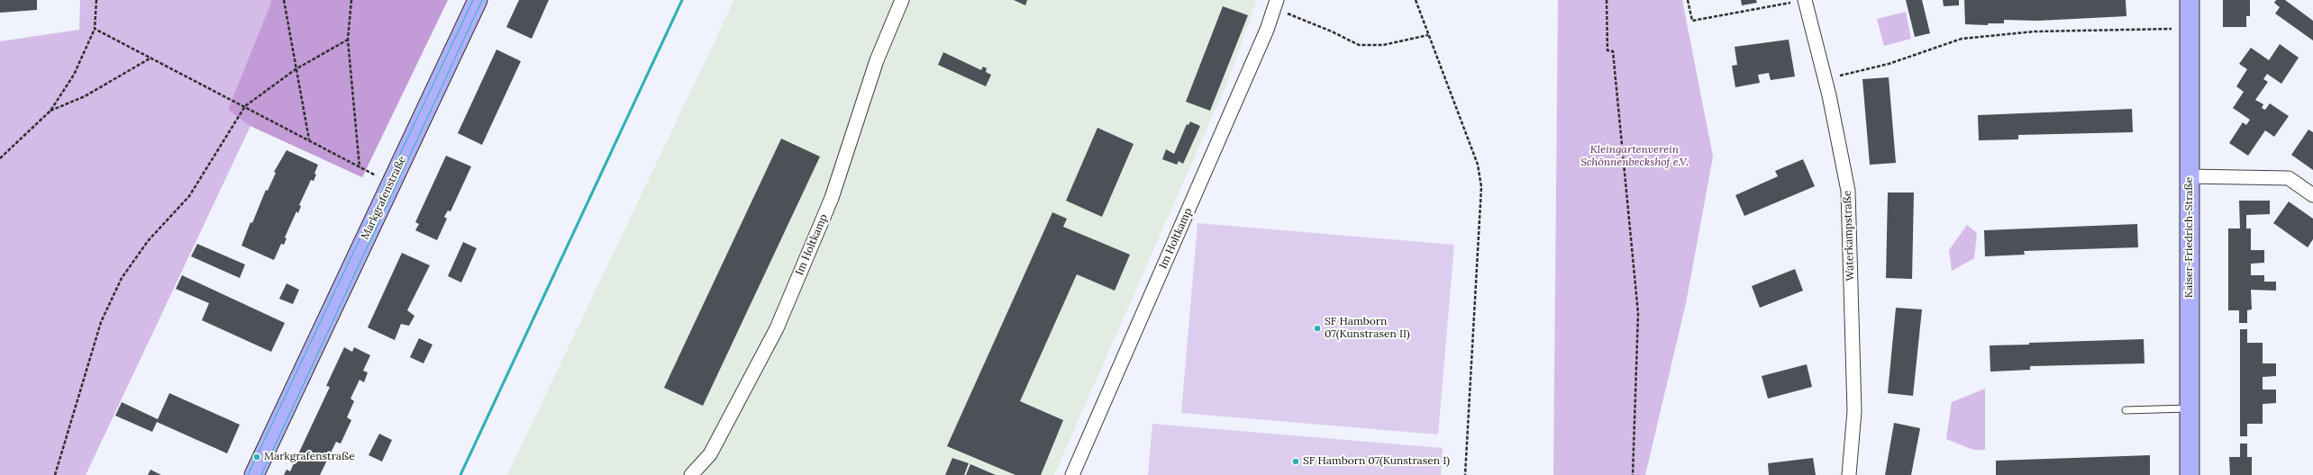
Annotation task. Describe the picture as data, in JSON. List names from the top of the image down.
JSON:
{
  "streets": {
    "street": [
      "Markgrafenstraße",
      "Waterkampstraße",
      "Kaiser-Friedrich-Straße",
      "Im Holtkamp"
    ]
  },
  "parks": ["Kleingartenverein Schönnenbeckshof e.V."],
  "places": ["SF Hamborn 07(Kunstrasen II)", "Markgrafenstraße", "SF Hamborn 07(Kunstrasen I)"]
}
